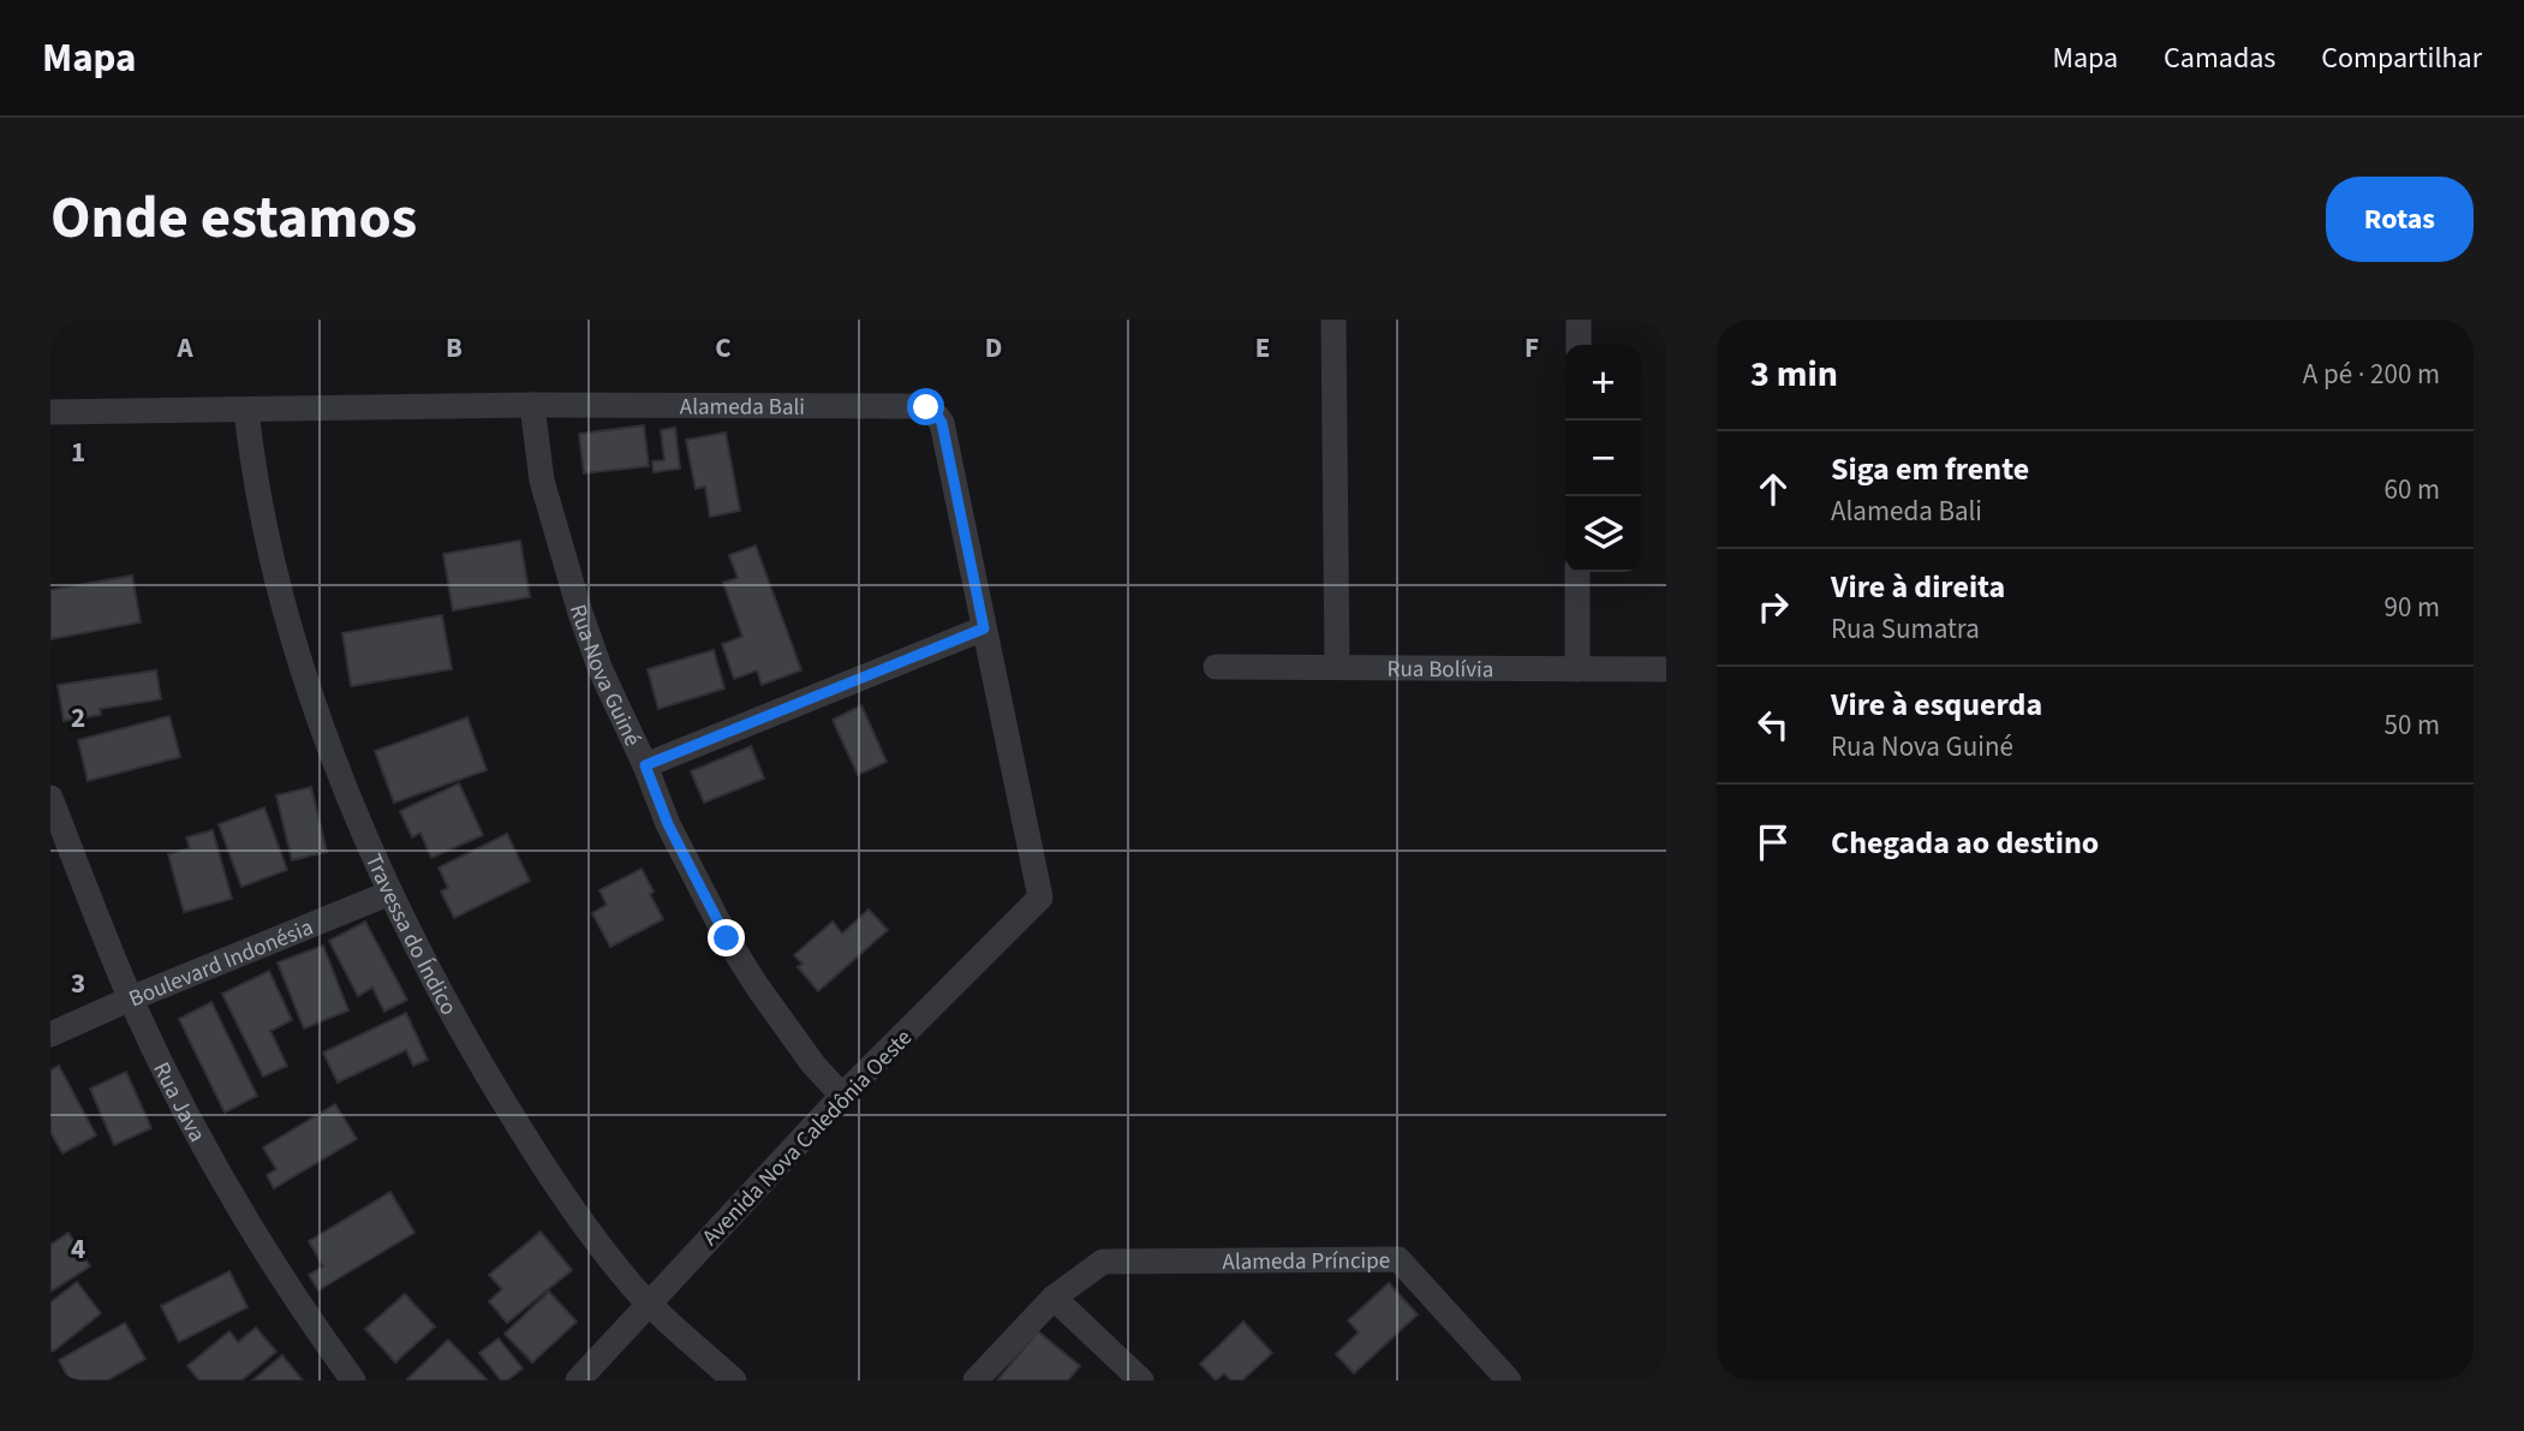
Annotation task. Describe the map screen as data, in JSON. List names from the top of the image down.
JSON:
{
  "streets": {
    "street": [
      "Alameda Bali",
      "Rua Bolívia",
      "Rua Nova Guiné",
      "Travessa do Índico",
      "Boulevard Indonésia",
      "Rua Java",
      "Avenida Nova Caledônia Oeste",
      "Alameda Príncipe"
    ]
  },
  "crossings": [
    ["Alameda Bali", "Rua Nova Guiné"],
    ["Alameda Bali", "Travessa do Índico"],
    ["Alameda Bali", "Avenida Nova Caledônia Oeste"],
    ["Rua Nova Guiné", "Avenida Nova Caledônia Oeste"],
    ["Travessa do Índico", "Boulevard Indonésia"],
    ["Travessa do Índico", "Avenida Nova Caledônia Oeste"],
    ["Boulevard Indonésia", "Rua Java"]
  ],
  "page": {
    "header": "Mapa",
    "nav": ["Mapa", "Camadas", "Compartilhar"],
    "title": "Onde estamos",
    "buttons": "Rotas",
    "heading": ["3 min", "A pé · 200 m"],
    "map_buttons": ["+", "−"],
    "list": [
      ["Siga em frente", "Alameda Bali", "60 m"],
      ["Vire à direita", "Rua Sumatra", "90 m"],
      ["Vire à esquerda", "Rua Nova Guiné", "50 m"],
      "Chegada ao destino"
    ]
  },
  "grid": {
    "columns": [
      "A",
      "B",
      "C",
      "D",
      "E",
      "F"
    ],
    "rows": [
      "1",
      "2",
      "3",
      "4"
    ]
  }
}
